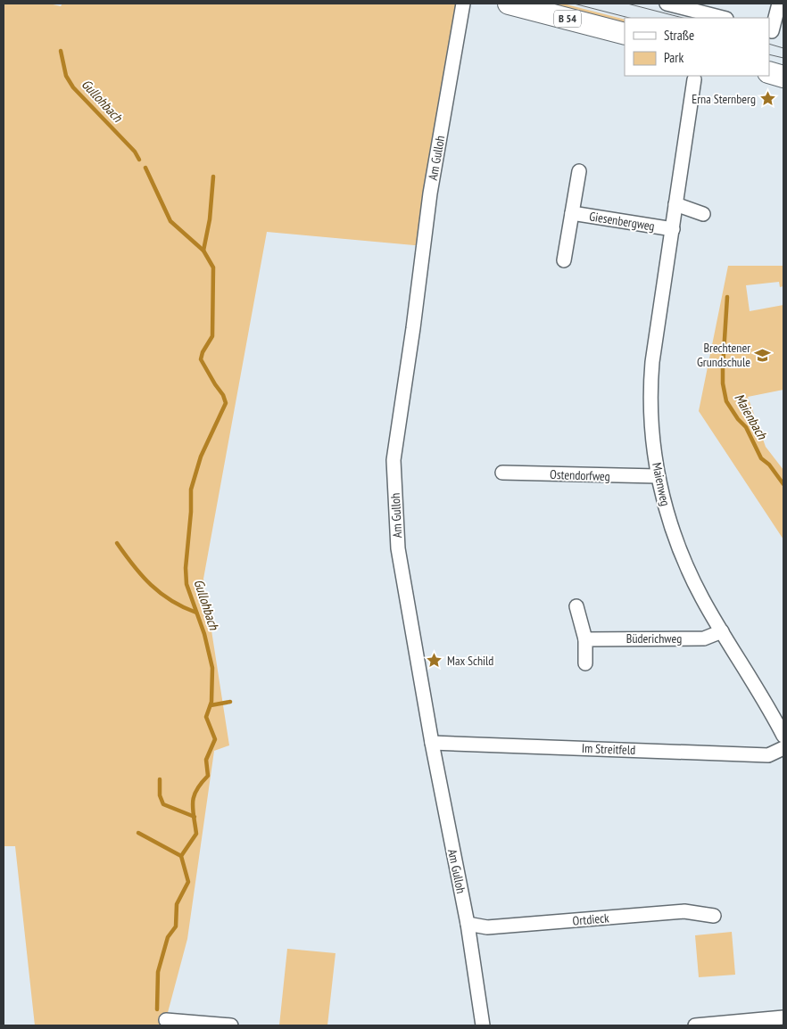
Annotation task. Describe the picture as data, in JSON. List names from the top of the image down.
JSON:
{
  "streets": {
    "main road": ["B 54"],
    "street": [
      "Am Gulloh",
      "Giesenbergweg",
      "Ostendorfweg",
      "Maienweg",
      "Büderichweg",
      "Im Streitfeld",
      "Ortdieck"
    ]
  },
  "crossings": [
    ["Am Gulloh", "Im Streitfeld"],
    ["Am Gulloh", "Ortdieck"],
    ["Giesenbergweg", "Maienweg"],
    ["Ostendorfweg", "Maienweg"],
    ["Maienweg", "Büderichweg"]
  ],
  "water": ["Gullohbach", "Maienbach"],
  "places": {
    "place": ["Erna Sternberg", "Max Schild"],
    "school or university": ["Brechtener Grundschule"]
  },
  "legend": ["Straße", "Park"]
}
